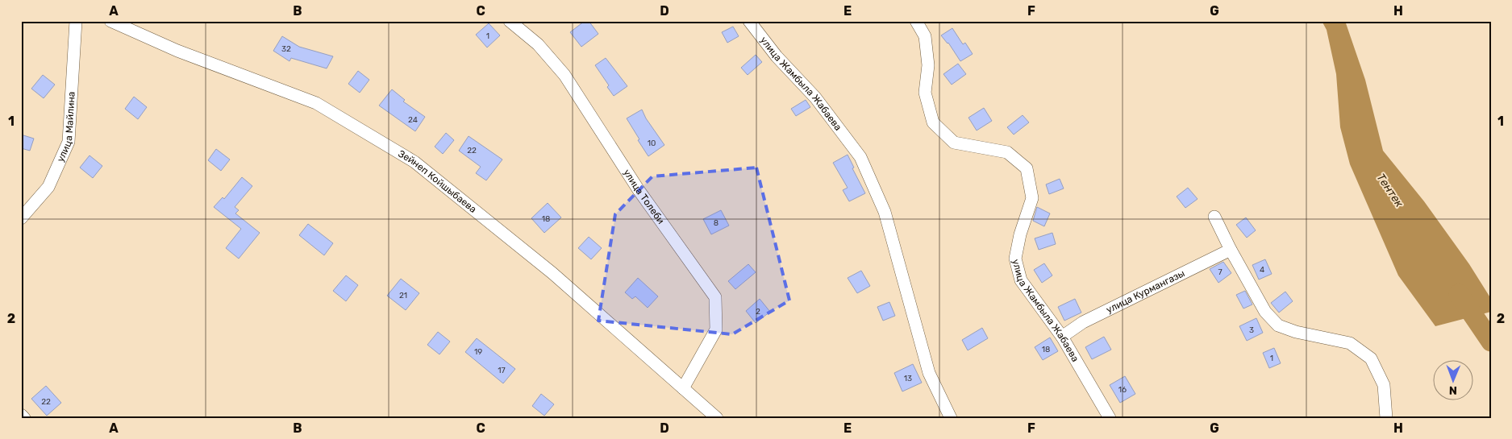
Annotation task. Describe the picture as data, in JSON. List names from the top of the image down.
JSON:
{
  "streets": {
    "street": [
      "улица Жамбыла Жабаева",
      "улица Майлина",
      "Зейнеп Койшыбаева",
      "улица Толеби",
      "улица Курмангазы"
    ]
  },
  "crossings": [
    ["улица Жамбыла Жабаева", "улица Курмангазы"],
    ["Зейнеп Койшыбаева", "улица Толеби"]
  ],
  "water": ["Тентек"],
  "house_numbers": [
    "1",
    "32",
    "24",
    "10",
    "22",
    "18",
    "8",
    "4",
    "7",
    "21",
    "2",
    "3",
    "18",
    "19",
    "1",
    "17",
    "13",
    "16",
    "22"
  ],
  "north": "bottom",
  "grid": {
    "columns": [
      "A",
      "B",
      "C",
      "D",
      "E",
      "F",
      "G",
      "H"
    ],
    "rows": ["1", "2"]
  }
}
